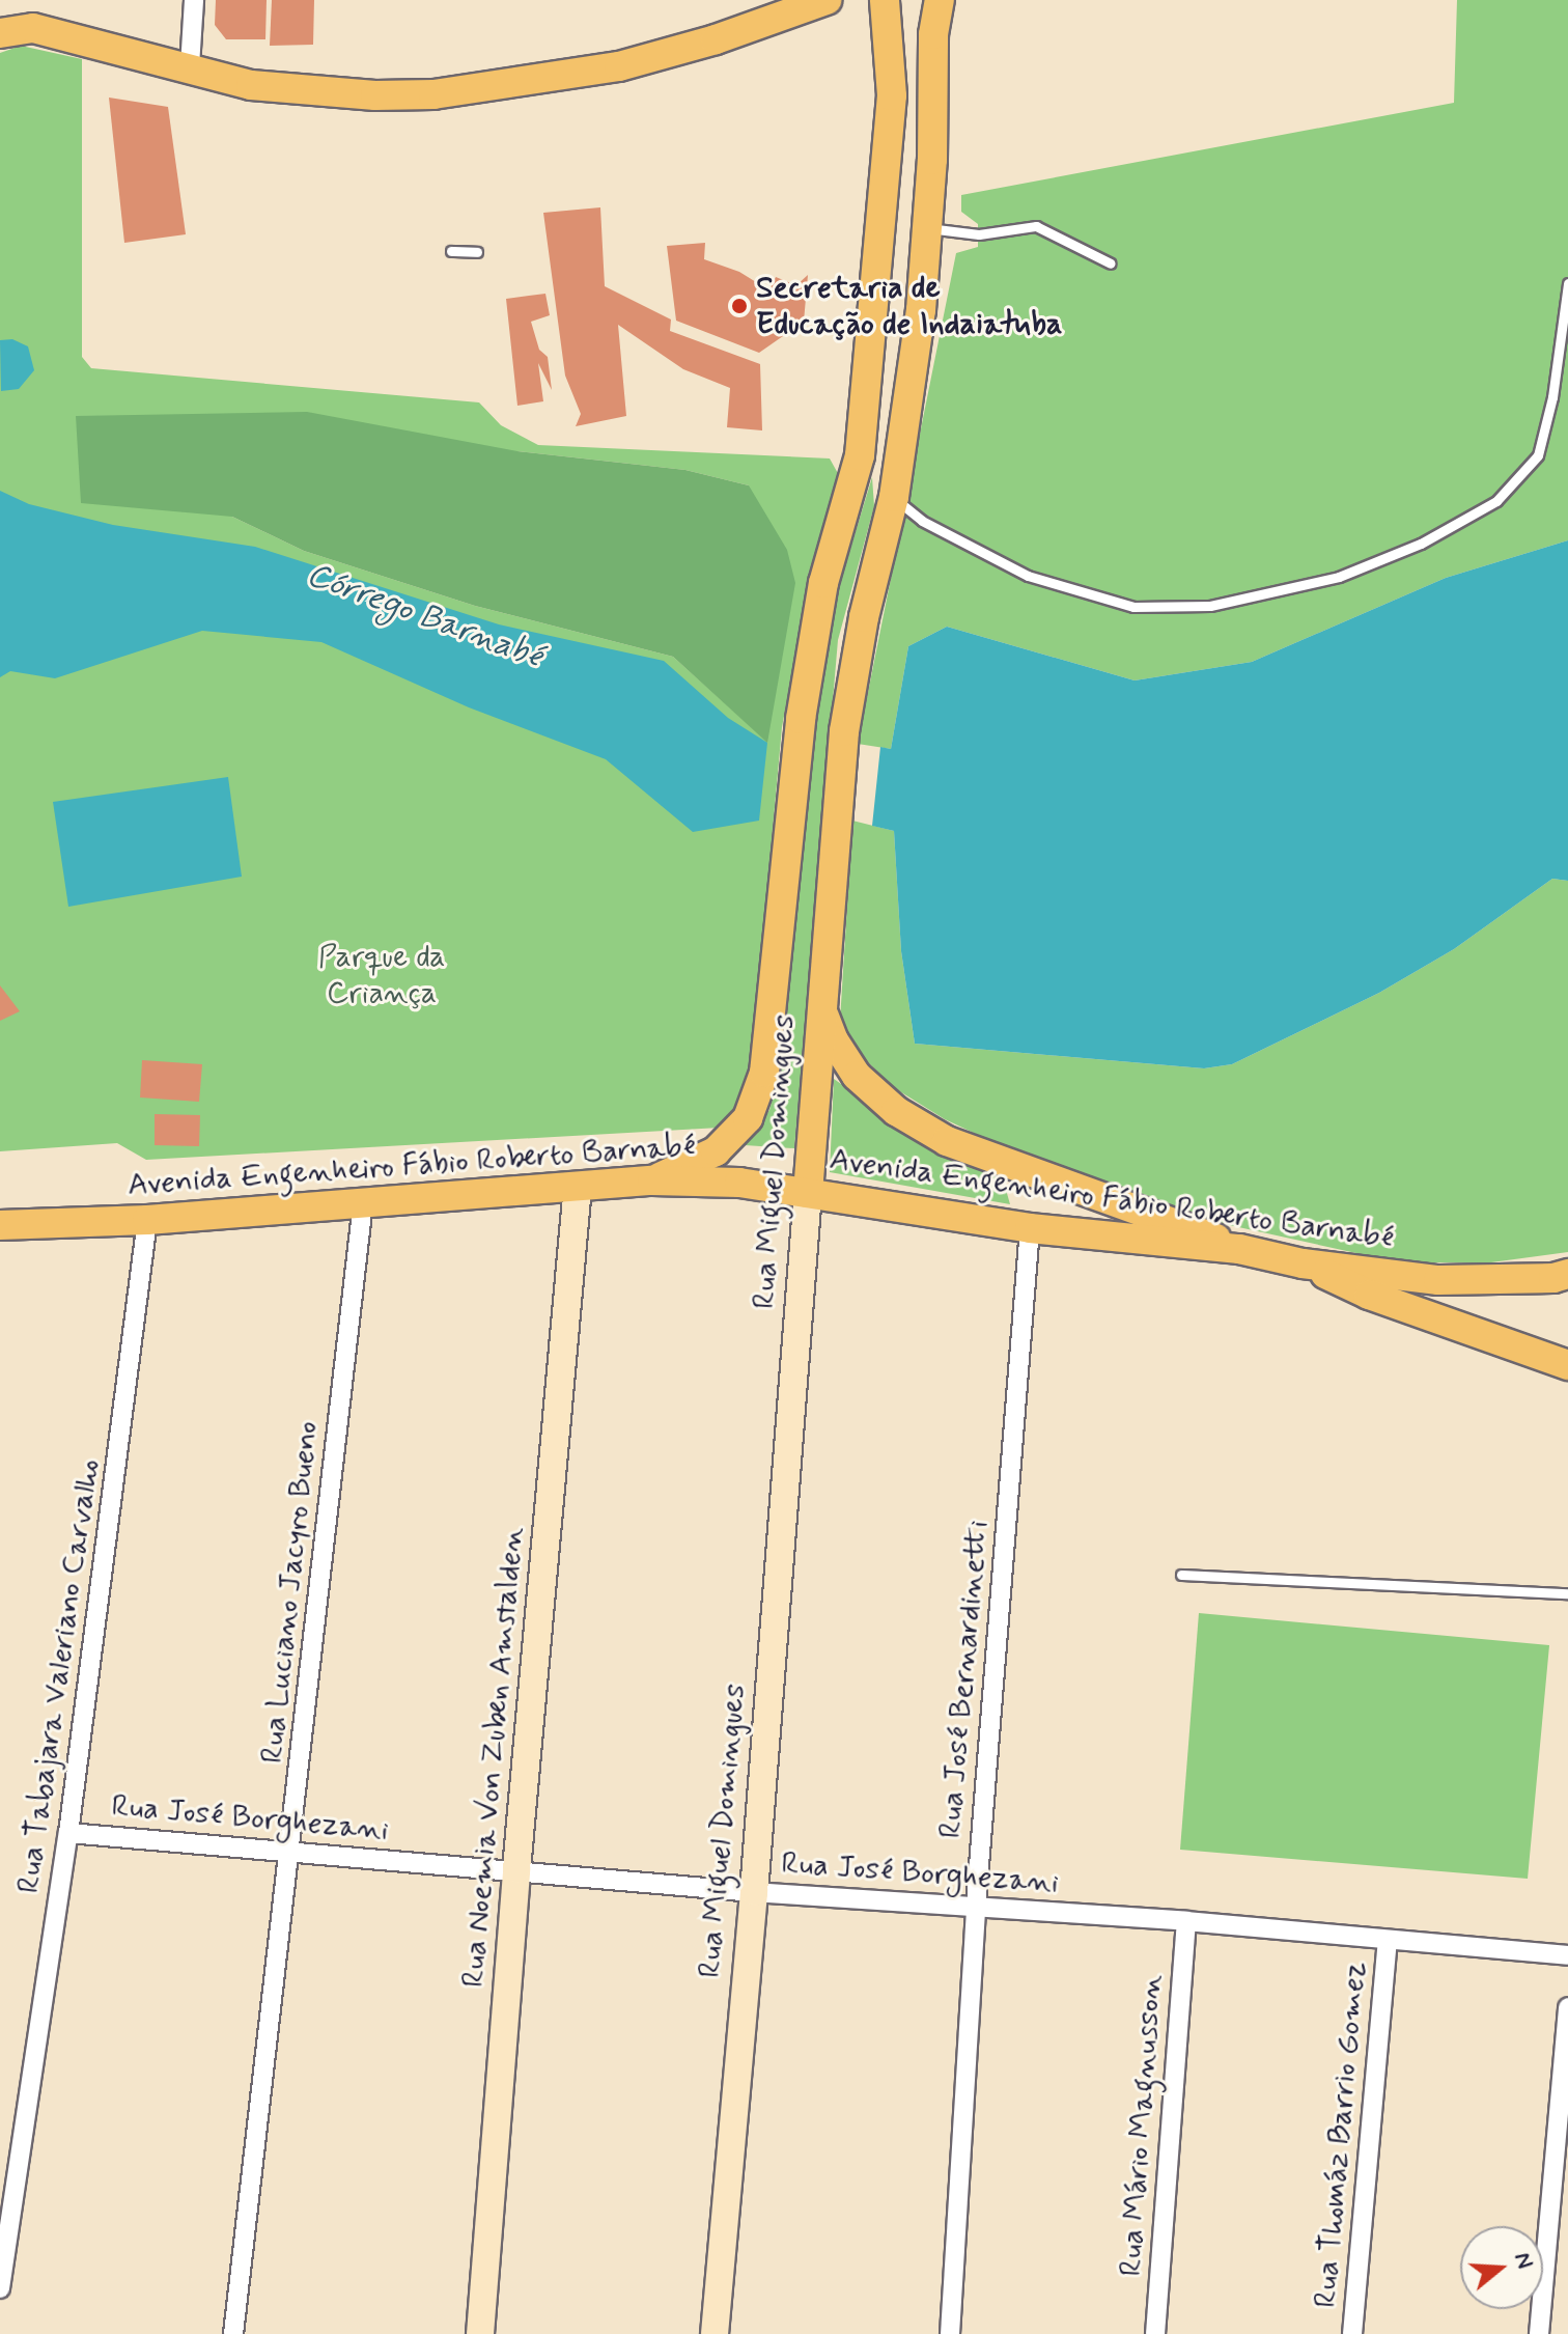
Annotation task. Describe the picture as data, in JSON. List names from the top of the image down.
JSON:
{
  "streets": {
    "main road": ["Rua Miguel Domingues", "Avenida Engenheiro Fábio Roberto Barnabé", "Rua Noemia Von Zuben Amstalden"],
    "street": [
      "Rua Luciano Jacyro Bueno",
      "Rua Tabajara Valeriano Carvalho",
      "Rua José Bernardinetti",
      "Rua José Borghezani",
      "Rua Mário Magnusson",
      "Rua Thomáz Barrio Gomez"
    ]
  },
  "crossings": [
    ["Rua Miguel Domingues", "Avenida Engenheiro Fábio Roberto Barnabé"],
    ["Rua Miguel Domingues", "Rua José Borghezani"],
    ["Avenida Engenheiro Fábio Roberto Barnabé", "Rua Luciano Jacyro Bueno"],
    ["Avenida Engenheiro Fábio Roberto Barnabé", "Rua Tabajara Valeriano Carvalho"],
    ["Avenida Engenheiro Fábio Roberto Barnabé", "Rua José Bernardinetti"],
    ["Avenida Engenheiro Fábio Roberto Barnabé", "Rua Noemia Von Zuben Amstalden"],
    ["Rua Luciano Jacyro Bueno", "Rua José Borghezani"],
    ["Rua Tabajara Valeriano Carvalho", "Rua José Borghezani"],
    ["Rua José Bernardinetti", "Rua José Borghezani"],
    ["Rua Noemia Von Zuben Amstalden", "Rua José Borghezani"],
    ["Rua José Borghezani", "Rua Mário Magnusson"],
    ["Rua José Borghezani", "Rua Thomáz Barrio Gomez"]
  ],
  "water": ["Córrego Barnabé"],
  "parks": ["Parque da Criança"],
  "places": ["Secretaria de Educação de Indaiatuba"],
  "north": "right"
}
